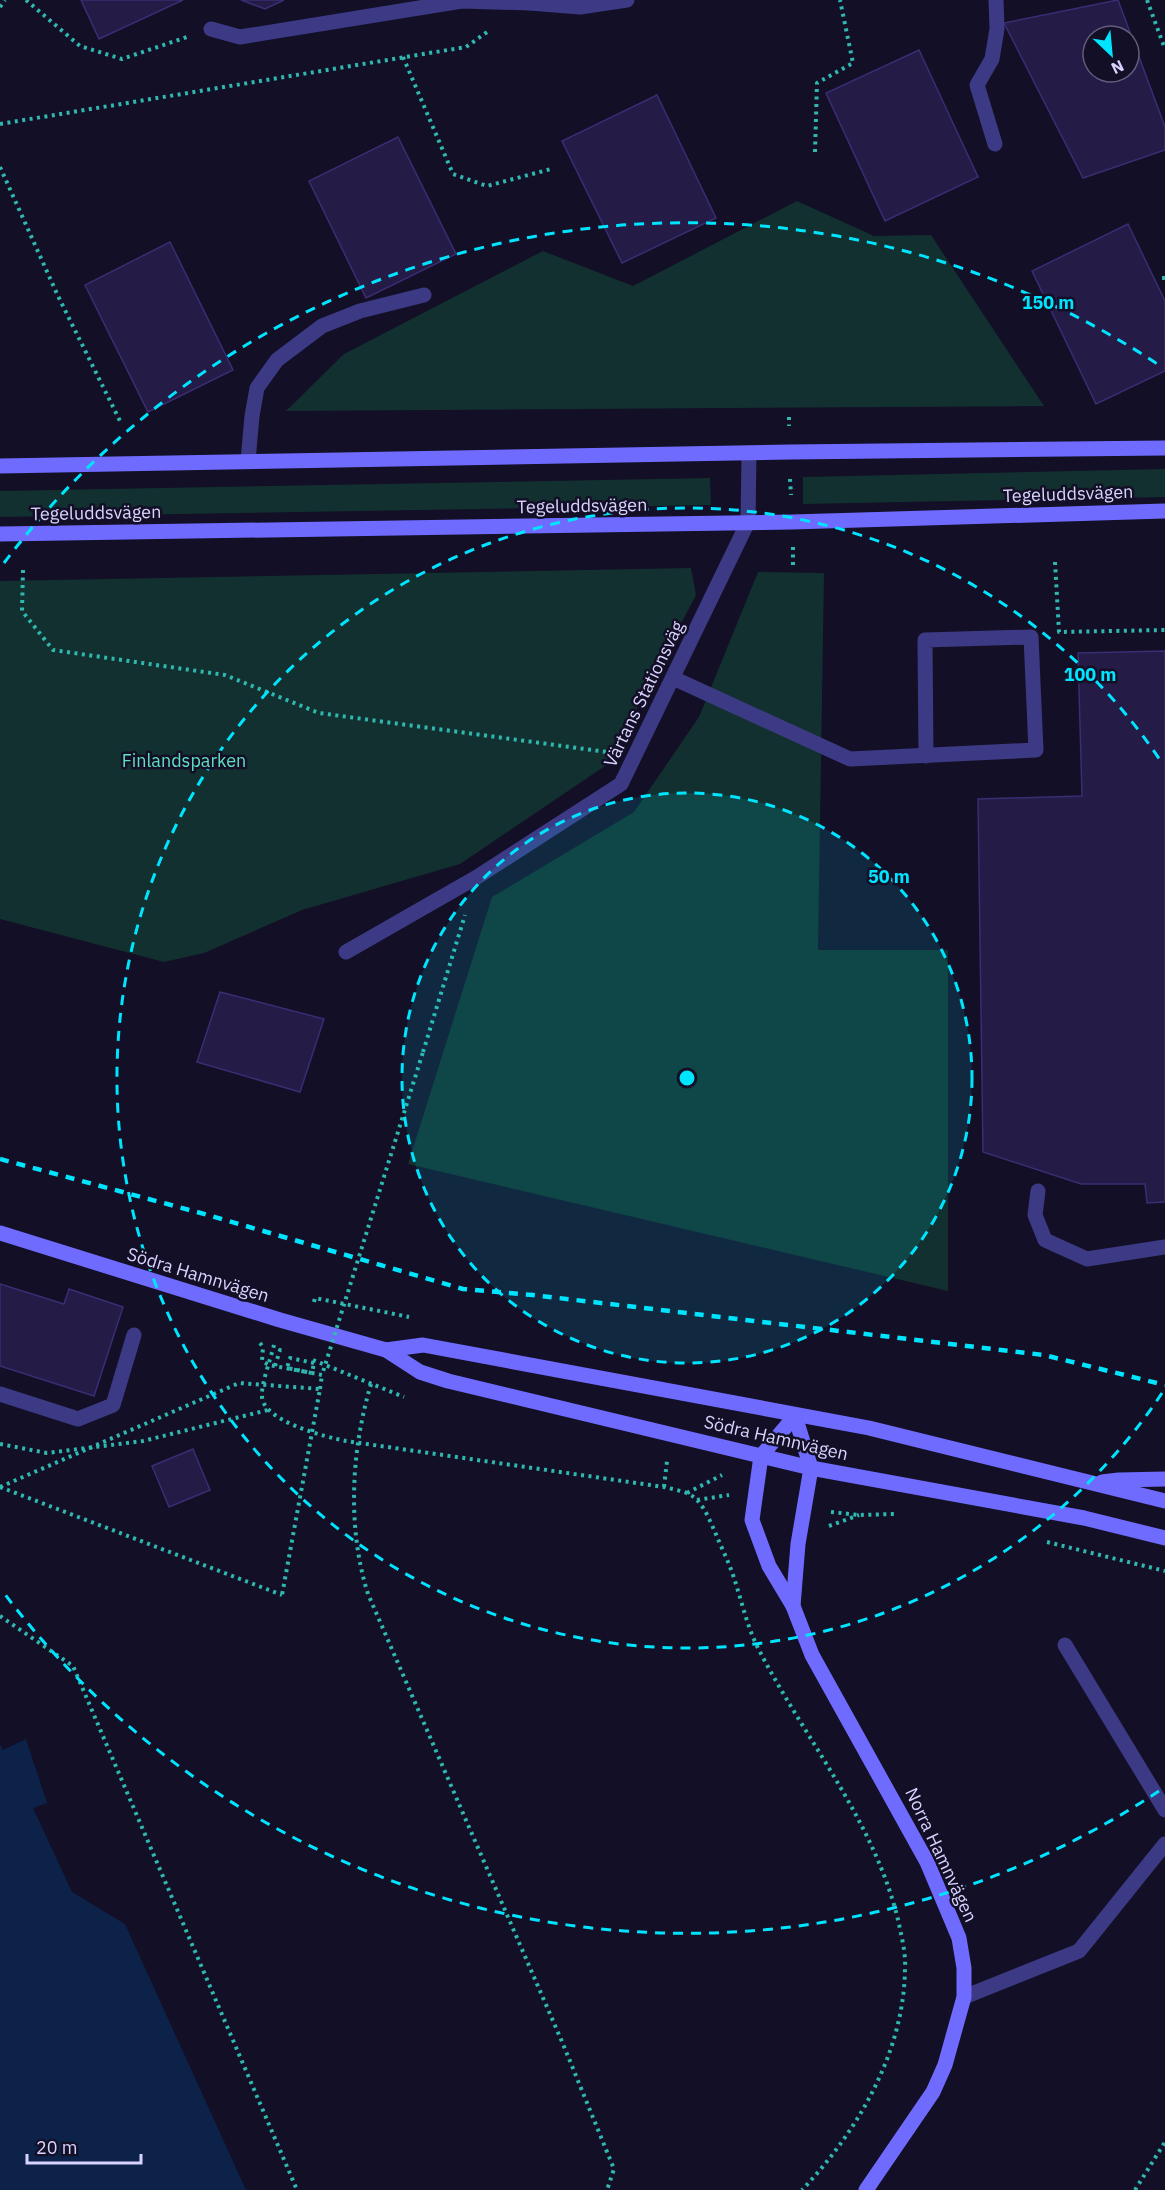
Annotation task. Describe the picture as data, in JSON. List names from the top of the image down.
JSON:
{
  "streets": {
    "main road": ["Tegeluddsvägen", "Södra Hamnvägen", "Norra Hamnvägen"],
    "street": ["Värtans Stationsväg"]
  },
  "crossings": [
    ["Tegeluddsvägen", "Värtans Stationsväg"],
    ["Södra Hamnvägen", "Norra Hamnvägen"]
  ],
  "parks": ["Finlandsparken"],
  "scale_bar": "20 m",
  "north": "bottom right",
  "rings": ["150 m", "100 m", "50 m"]
}
